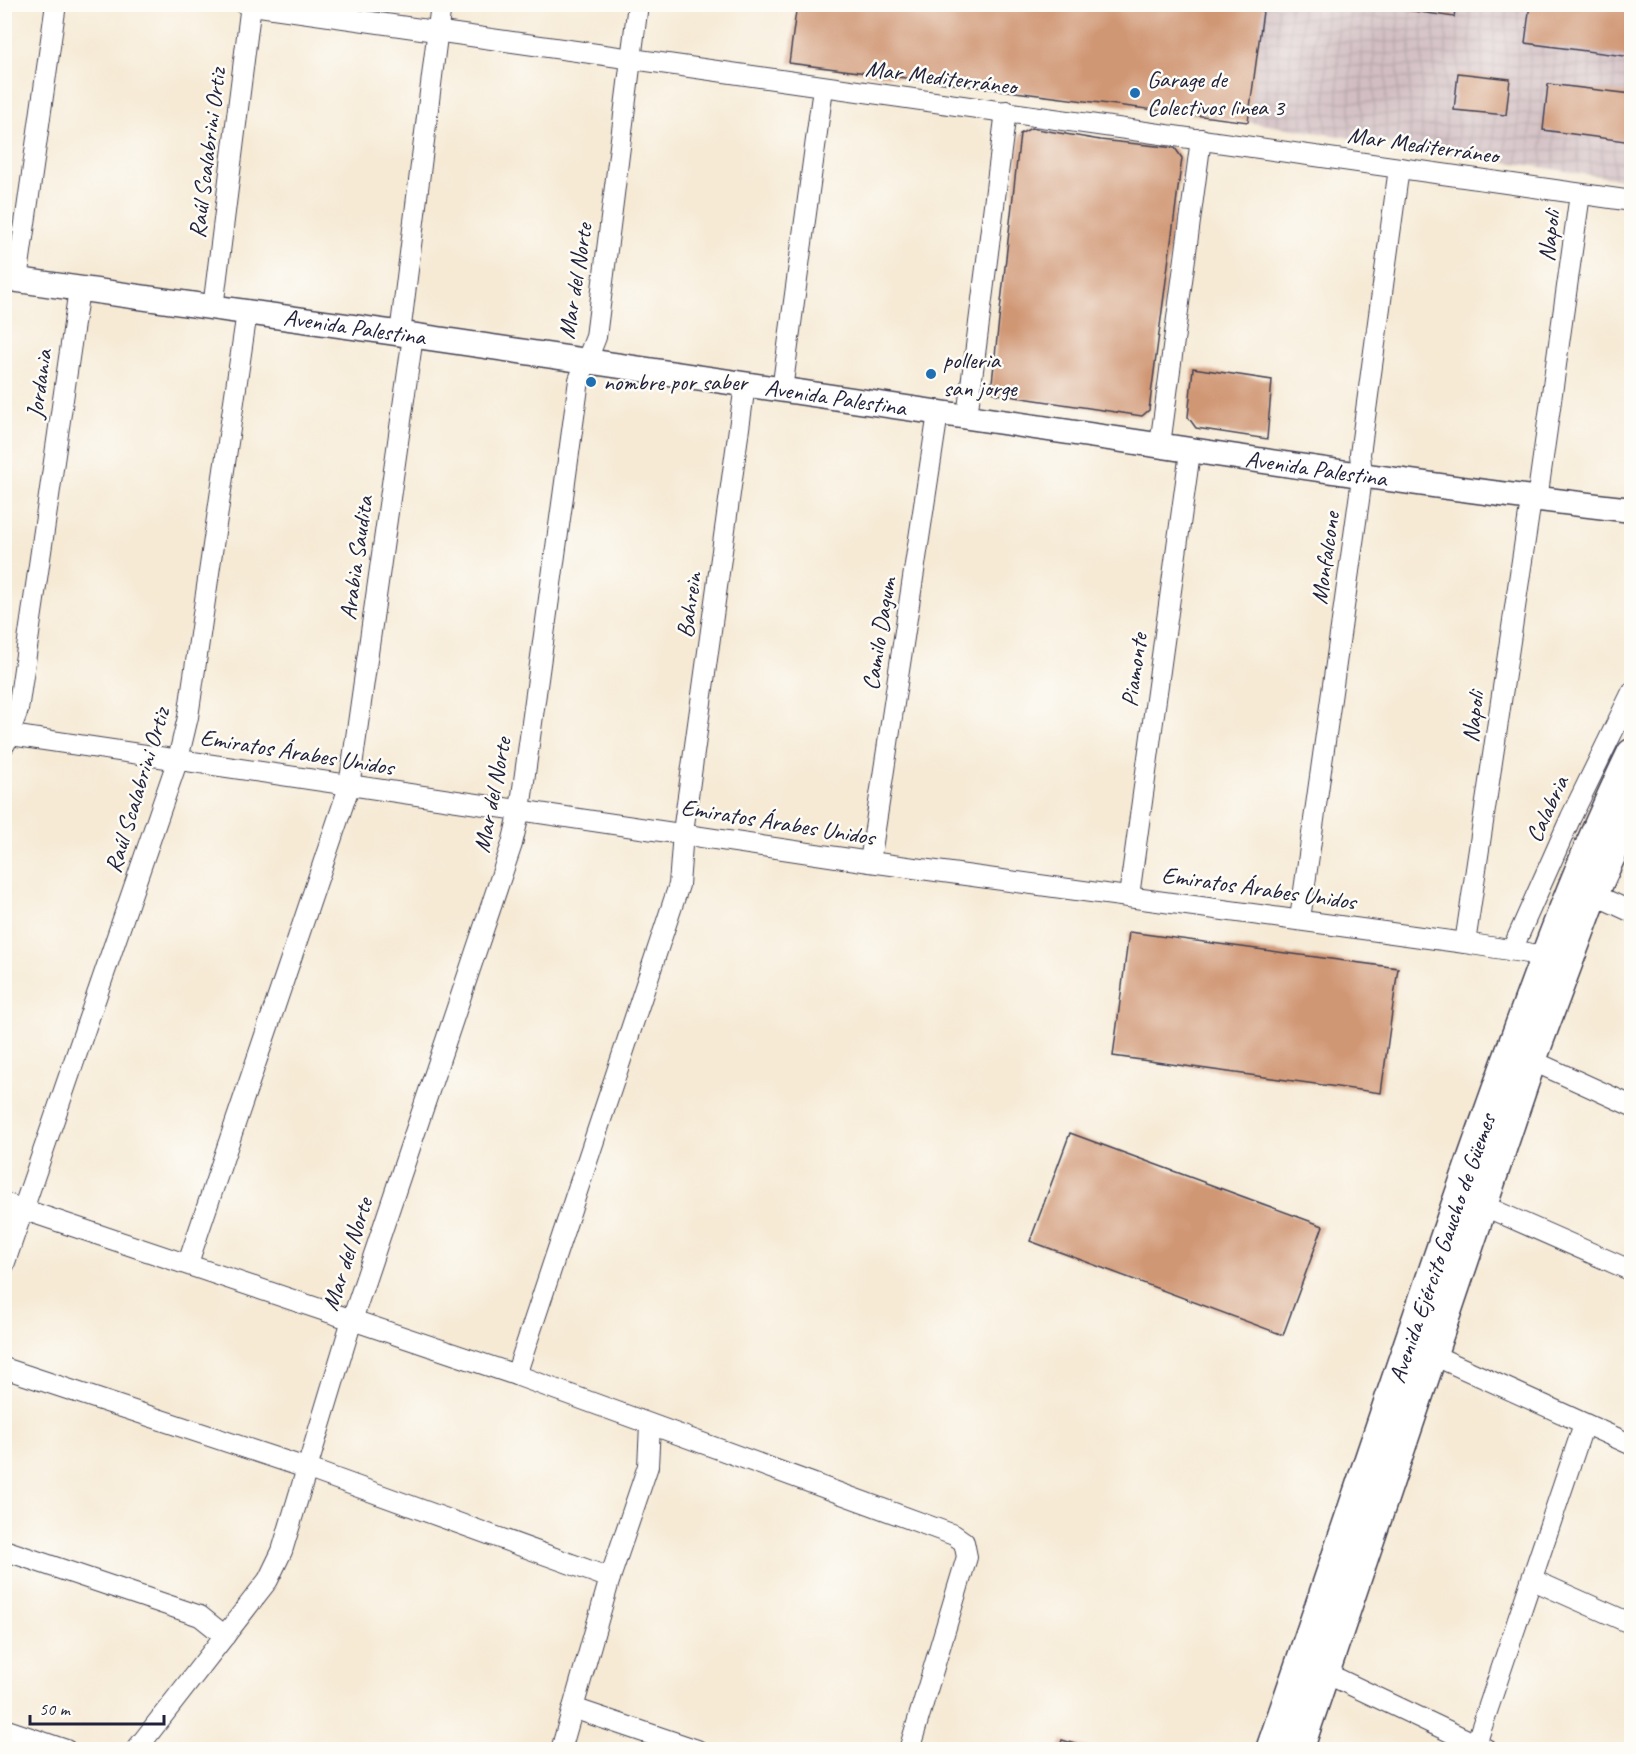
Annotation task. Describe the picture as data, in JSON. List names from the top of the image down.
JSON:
{
  "streets": {
    "main road": ["Avenida Ejército Gaucho de Güemes"],
    "street": [
      "Mar Mediterráneo",
      "Raúl Scalabrini Ortiz",
      "Napoli",
      "Mar del Norte",
      "Avenida Palestina",
      "Jordania",
      "Arabia Saudita",
      "Monfalcone",
      "Bahrein",
      "Camilo Dagum",
      "Piamonte",
      "Emiratos Árabes Unidos",
      "Calabria"
    ]
  },
  "crossings": [
    ["Mar Mediterráneo", "Raúl Scalabrini Ortiz"],
    ["Mar Mediterráneo", "Napoli"],
    ["Mar Mediterráneo", "Mar del Norte"],
    ["Mar Mediterráneo", "Arabia Saudita"],
    ["Mar Mediterráneo", "Monfalcone"],
    ["Raúl Scalabrini Ortiz", "Avenida Palestina"],
    ["Raúl Scalabrini Ortiz", "Emiratos Árabes Unidos"],
    ["Napoli", "Avenida Palestina"],
    ["Napoli", "Emiratos Árabes Unidos"],
    ["Mar del Norte", "Avenida Palestina"],
    ["Mar del Norte", "Emiratos Árabes Unidos"],
    ["Avenida Palestina", "Jordania"],
    ["Avenida Palestina", "Arabia Saudita"],
    ["Avenida Palestina", "Monfalcone"],
    ["Avenida Palestina", "Bahrein"],
    ["Avenida Palestina", "Camilo Dagum"],
    ["Avenida Palestina", "Piamonte"],
    ["Jordania", "Emiratos Árabes Unidos"],
    ["Arabia Saudita", "Emiratos Árabes Unidos"],
    ["Monfalcone", "Emiratos Árabes Unidos"],
    ["Bahrein", "Emiratos Árabes Unidos"],
    ["Camilo Dagum", "Emiratos Árabes Unidos"],
    ["Piamonte", "Emiratos Árabes Unidos"],
    ["Emiratos Árabes Unidos", "Calabria"],
    ["Emiratos Árabes Unidos", "Avenida Ejército Gaucho de Güemes"]
  ],
  "places": ["Garage de Colectivos linea 3", "polleria san jorge", "nombre por saber"],
  "scale_bar": "50 m"
}
